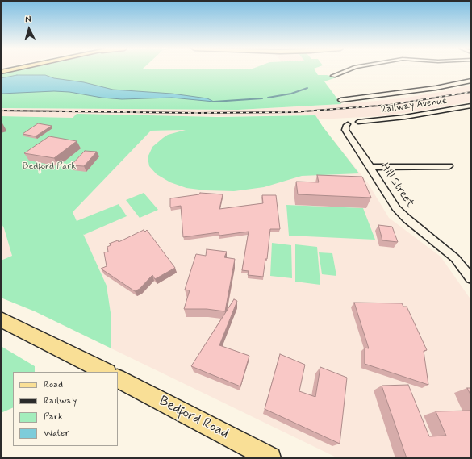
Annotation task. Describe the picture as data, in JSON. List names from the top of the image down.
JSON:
{
  "streets": {
    "main road": ["Bedford Road"],
    "street": ["Railway Avenue", "Hill Street"]
  },
  "parks": ["Bedford Park"],
  "legend": [
    "Road",
    "Railway",
    "Park",
    "Water"
  ],
  "north": "top"
}
